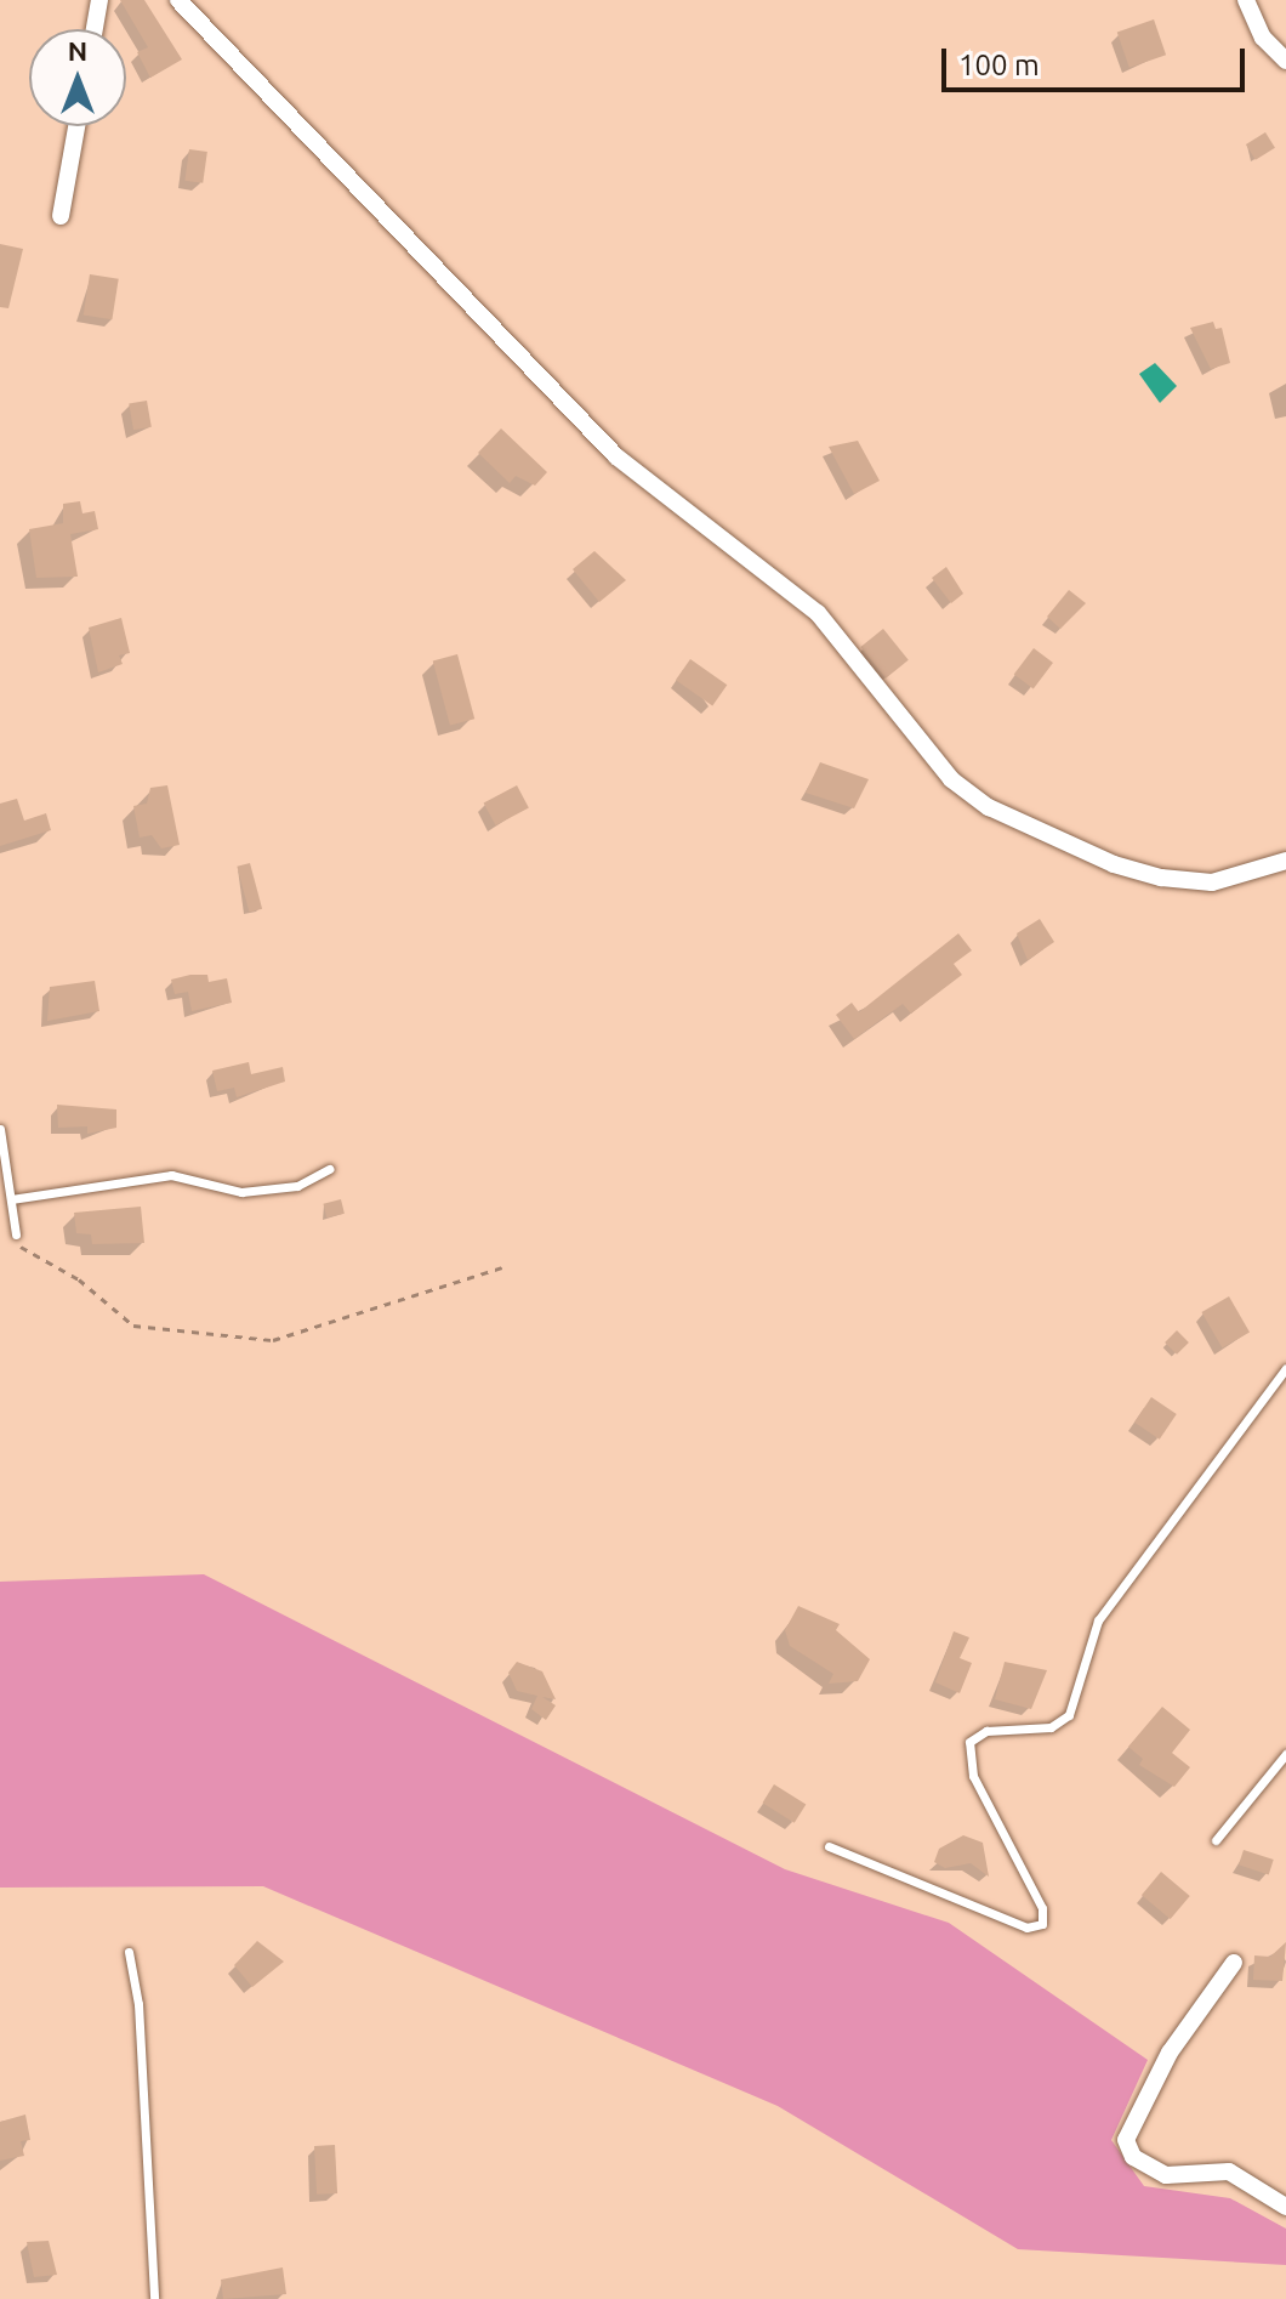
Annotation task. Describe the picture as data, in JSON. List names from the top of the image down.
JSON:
{
  "scale_bar": "100 m",
  "north": "top"
}
